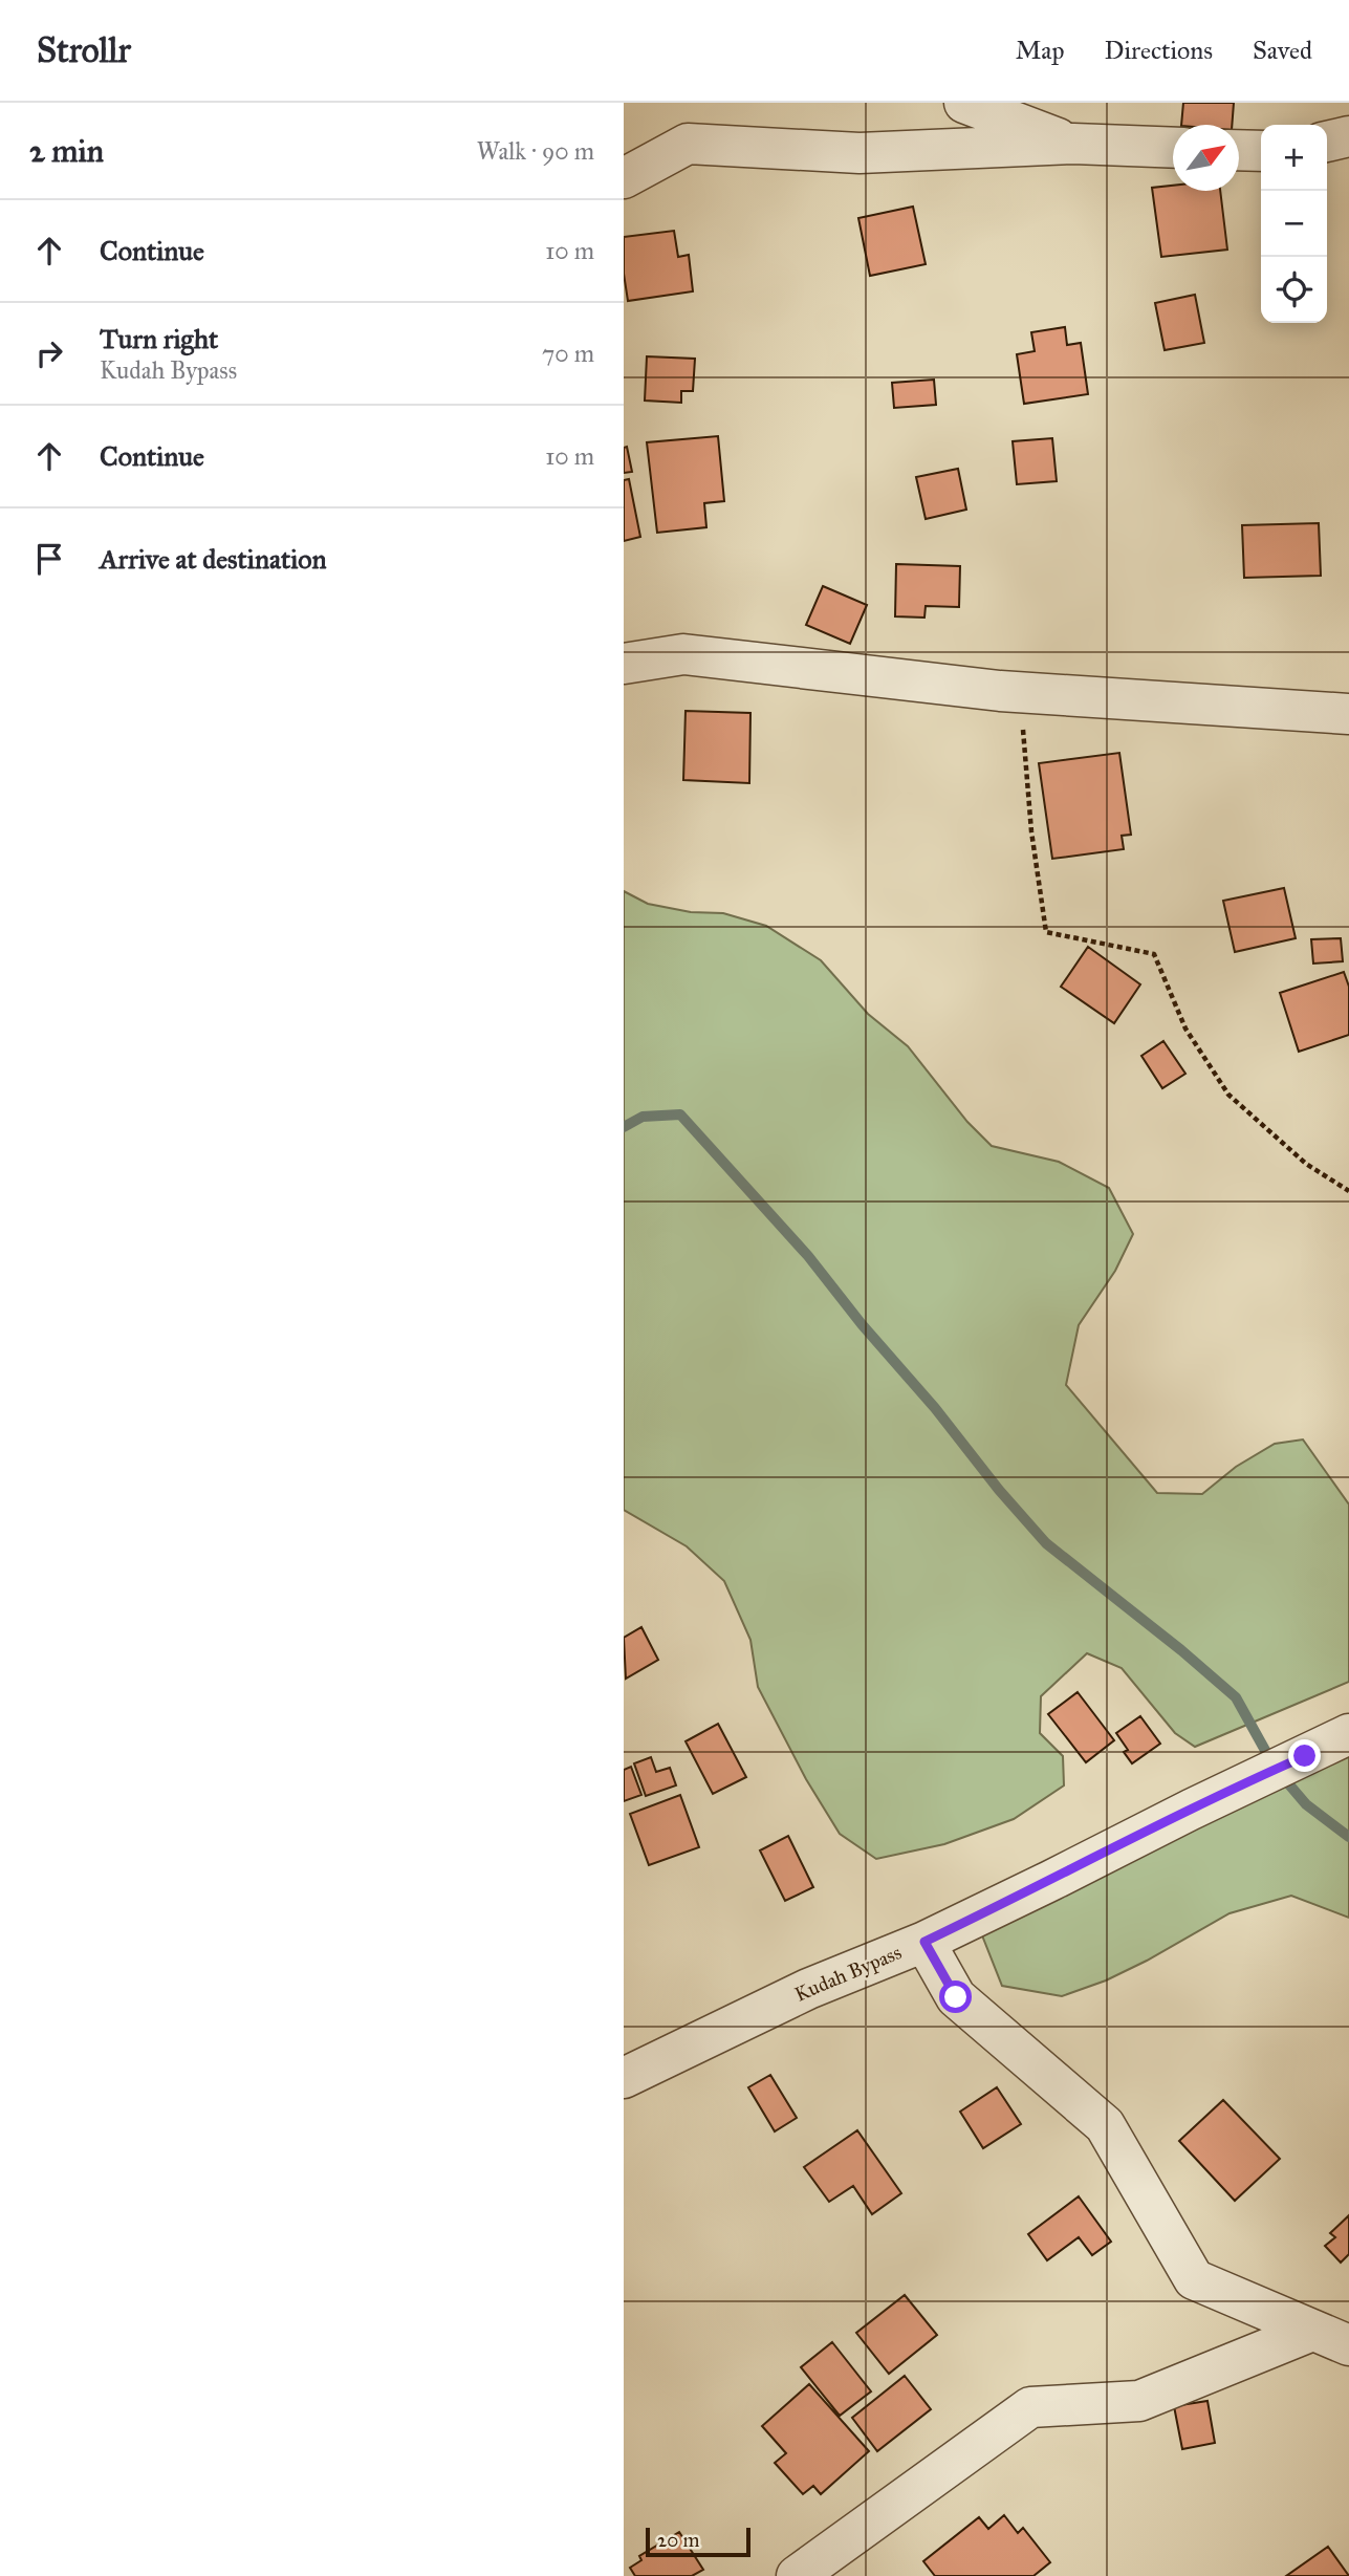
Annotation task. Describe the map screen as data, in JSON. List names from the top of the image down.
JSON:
{
  "streets": {
    "street": ["Kudah Bypass"]
  },
  "scale_bar": "20 m",
  "north": "top right",
  "page": {
    "header": "Strollr",
    "nav": ["Map", "Directions", "Saved"],
    "heading": ["2 min", "Walk · 90 m"],
    "map_buttons": ["+", "−"],
    "list": [
      ["Continue", "10 m"],
      ["Turn right", "Kudah Bypass", "70 m"],
      ["Continue", "10 m"],
      "Arrive at destination"
    ],
    "scale": "20 m"
  }
}
